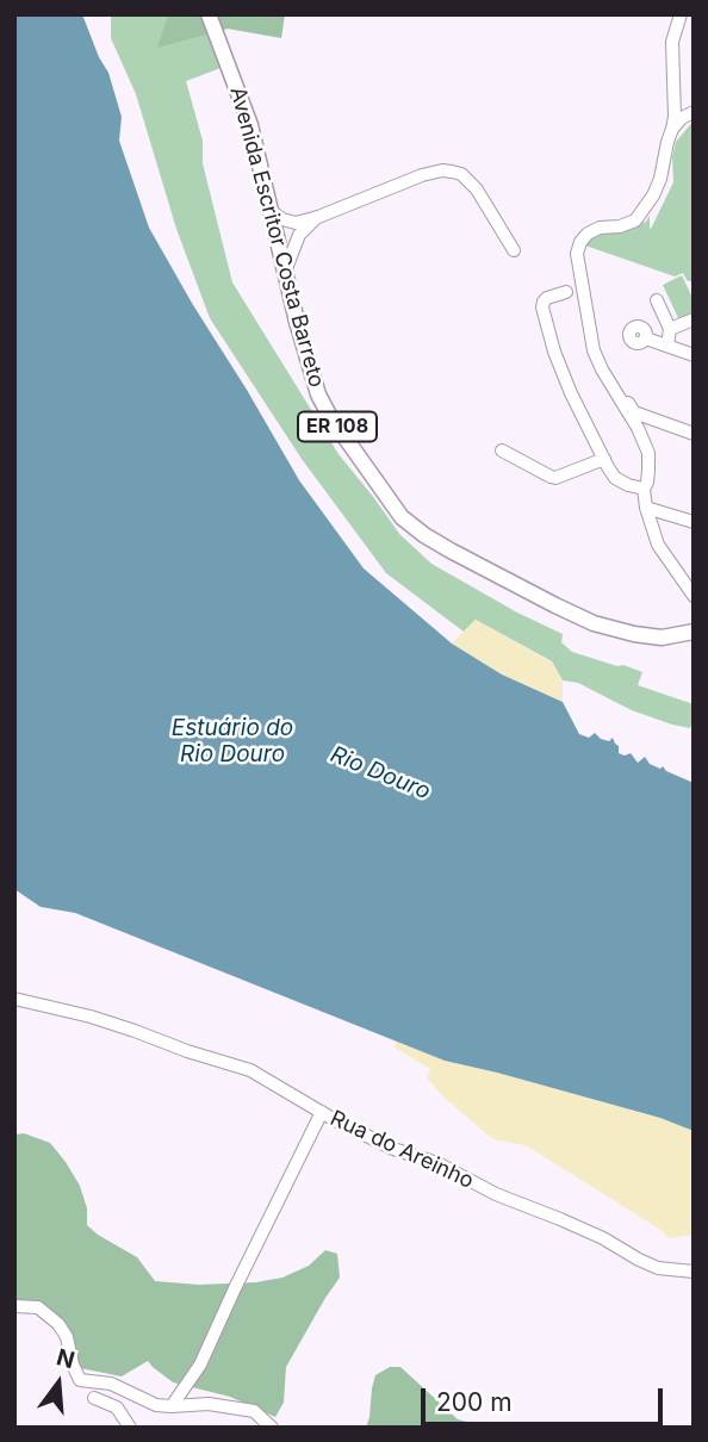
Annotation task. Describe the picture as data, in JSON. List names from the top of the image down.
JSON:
{
  "streets": {
    "main road": ["Avenida Escritor Costa Barreto", "ER 108"],
    "street": ["Rua do Areinho"]
  },
  "water": ["Estuário do Rio Douro", "Rio Douro"],
  "scale_bar": "200 m",
  "north": "top"
}
